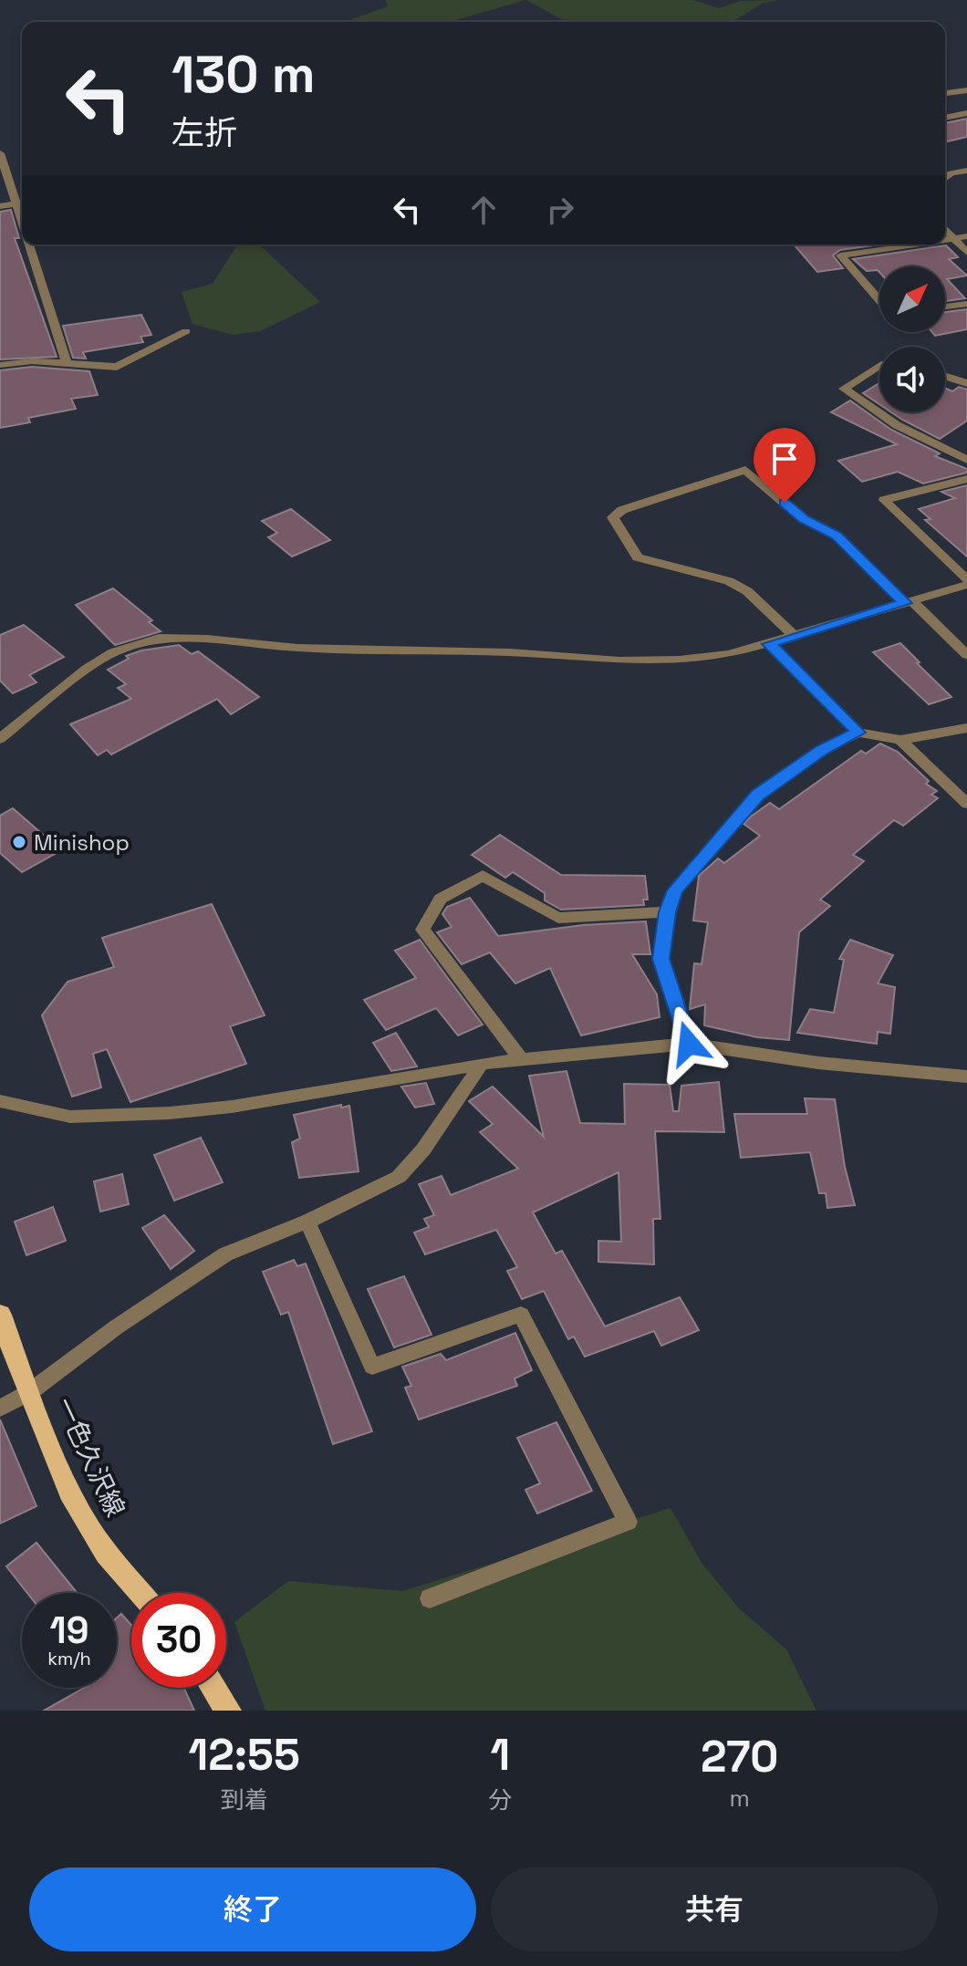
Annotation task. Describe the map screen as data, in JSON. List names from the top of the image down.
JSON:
{
  "streets": {
    "main road": ["一色久沢線"]
  },
  "places": ["Minishop"],
  "north": "top right",
  "page": {
    "turn": ["130 m", "左折"],
    "speed": "19 km/h",
    "limit": "30",
    "eta": [
      "12:55",
      "到着",
      "1",
      "分",
      "270",
      "m"
    ],
    "buttons": ["終了", "共有"]
  }
}
